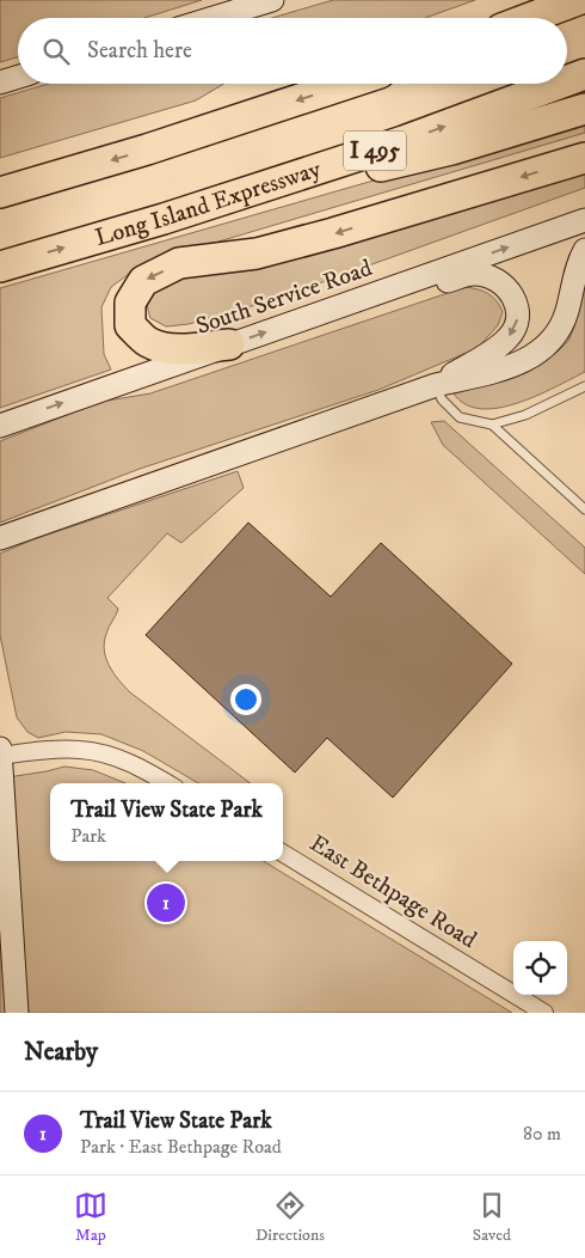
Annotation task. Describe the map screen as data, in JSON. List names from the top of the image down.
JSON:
{
  "streets": {
    "highway": ["I 495", "Long Island Expressway"],
    "main road": ["South Service Road"],
    "street": ["East Bethpage Road"]
  },
  "page": {
    "search": "Search here",
    "popup": ["Trail View State Park", "Park"],
    "pins": "1",
    "heading": "Nearby",
    "list": [
      {
        "mark": "1",
        "name": "Trail View State Park",
        "note": "Park · East Bethpage Road",
        "value": "80 m"
      }
    ],
    "nav": ["Map", "Directions", "Saved"]
  }
}
